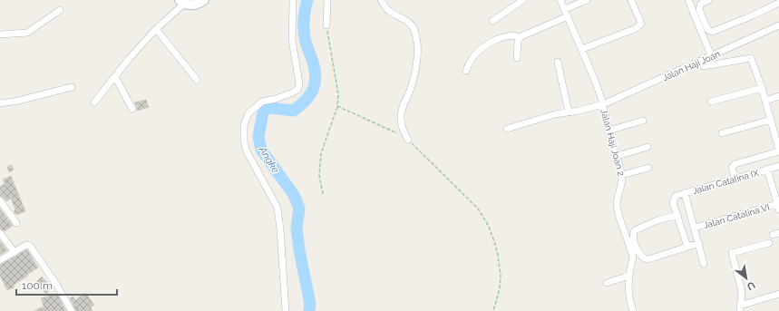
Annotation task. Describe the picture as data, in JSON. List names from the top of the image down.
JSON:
{
  "streets": {
    "street": [
      "Jalan Haji Joan",
      "Jalan Haji Joan 2",
      "Jalan Catalina IX",
      "Jalan Catalina VI"
    ]
  },
  "crossings": [
    ["Jalan Haji Joan", "Jalan Haji Joan 2"]
  ],
  "water": ["Angke"],
  "scale_bar": "100 m",
  "north": "bottom right"
}
